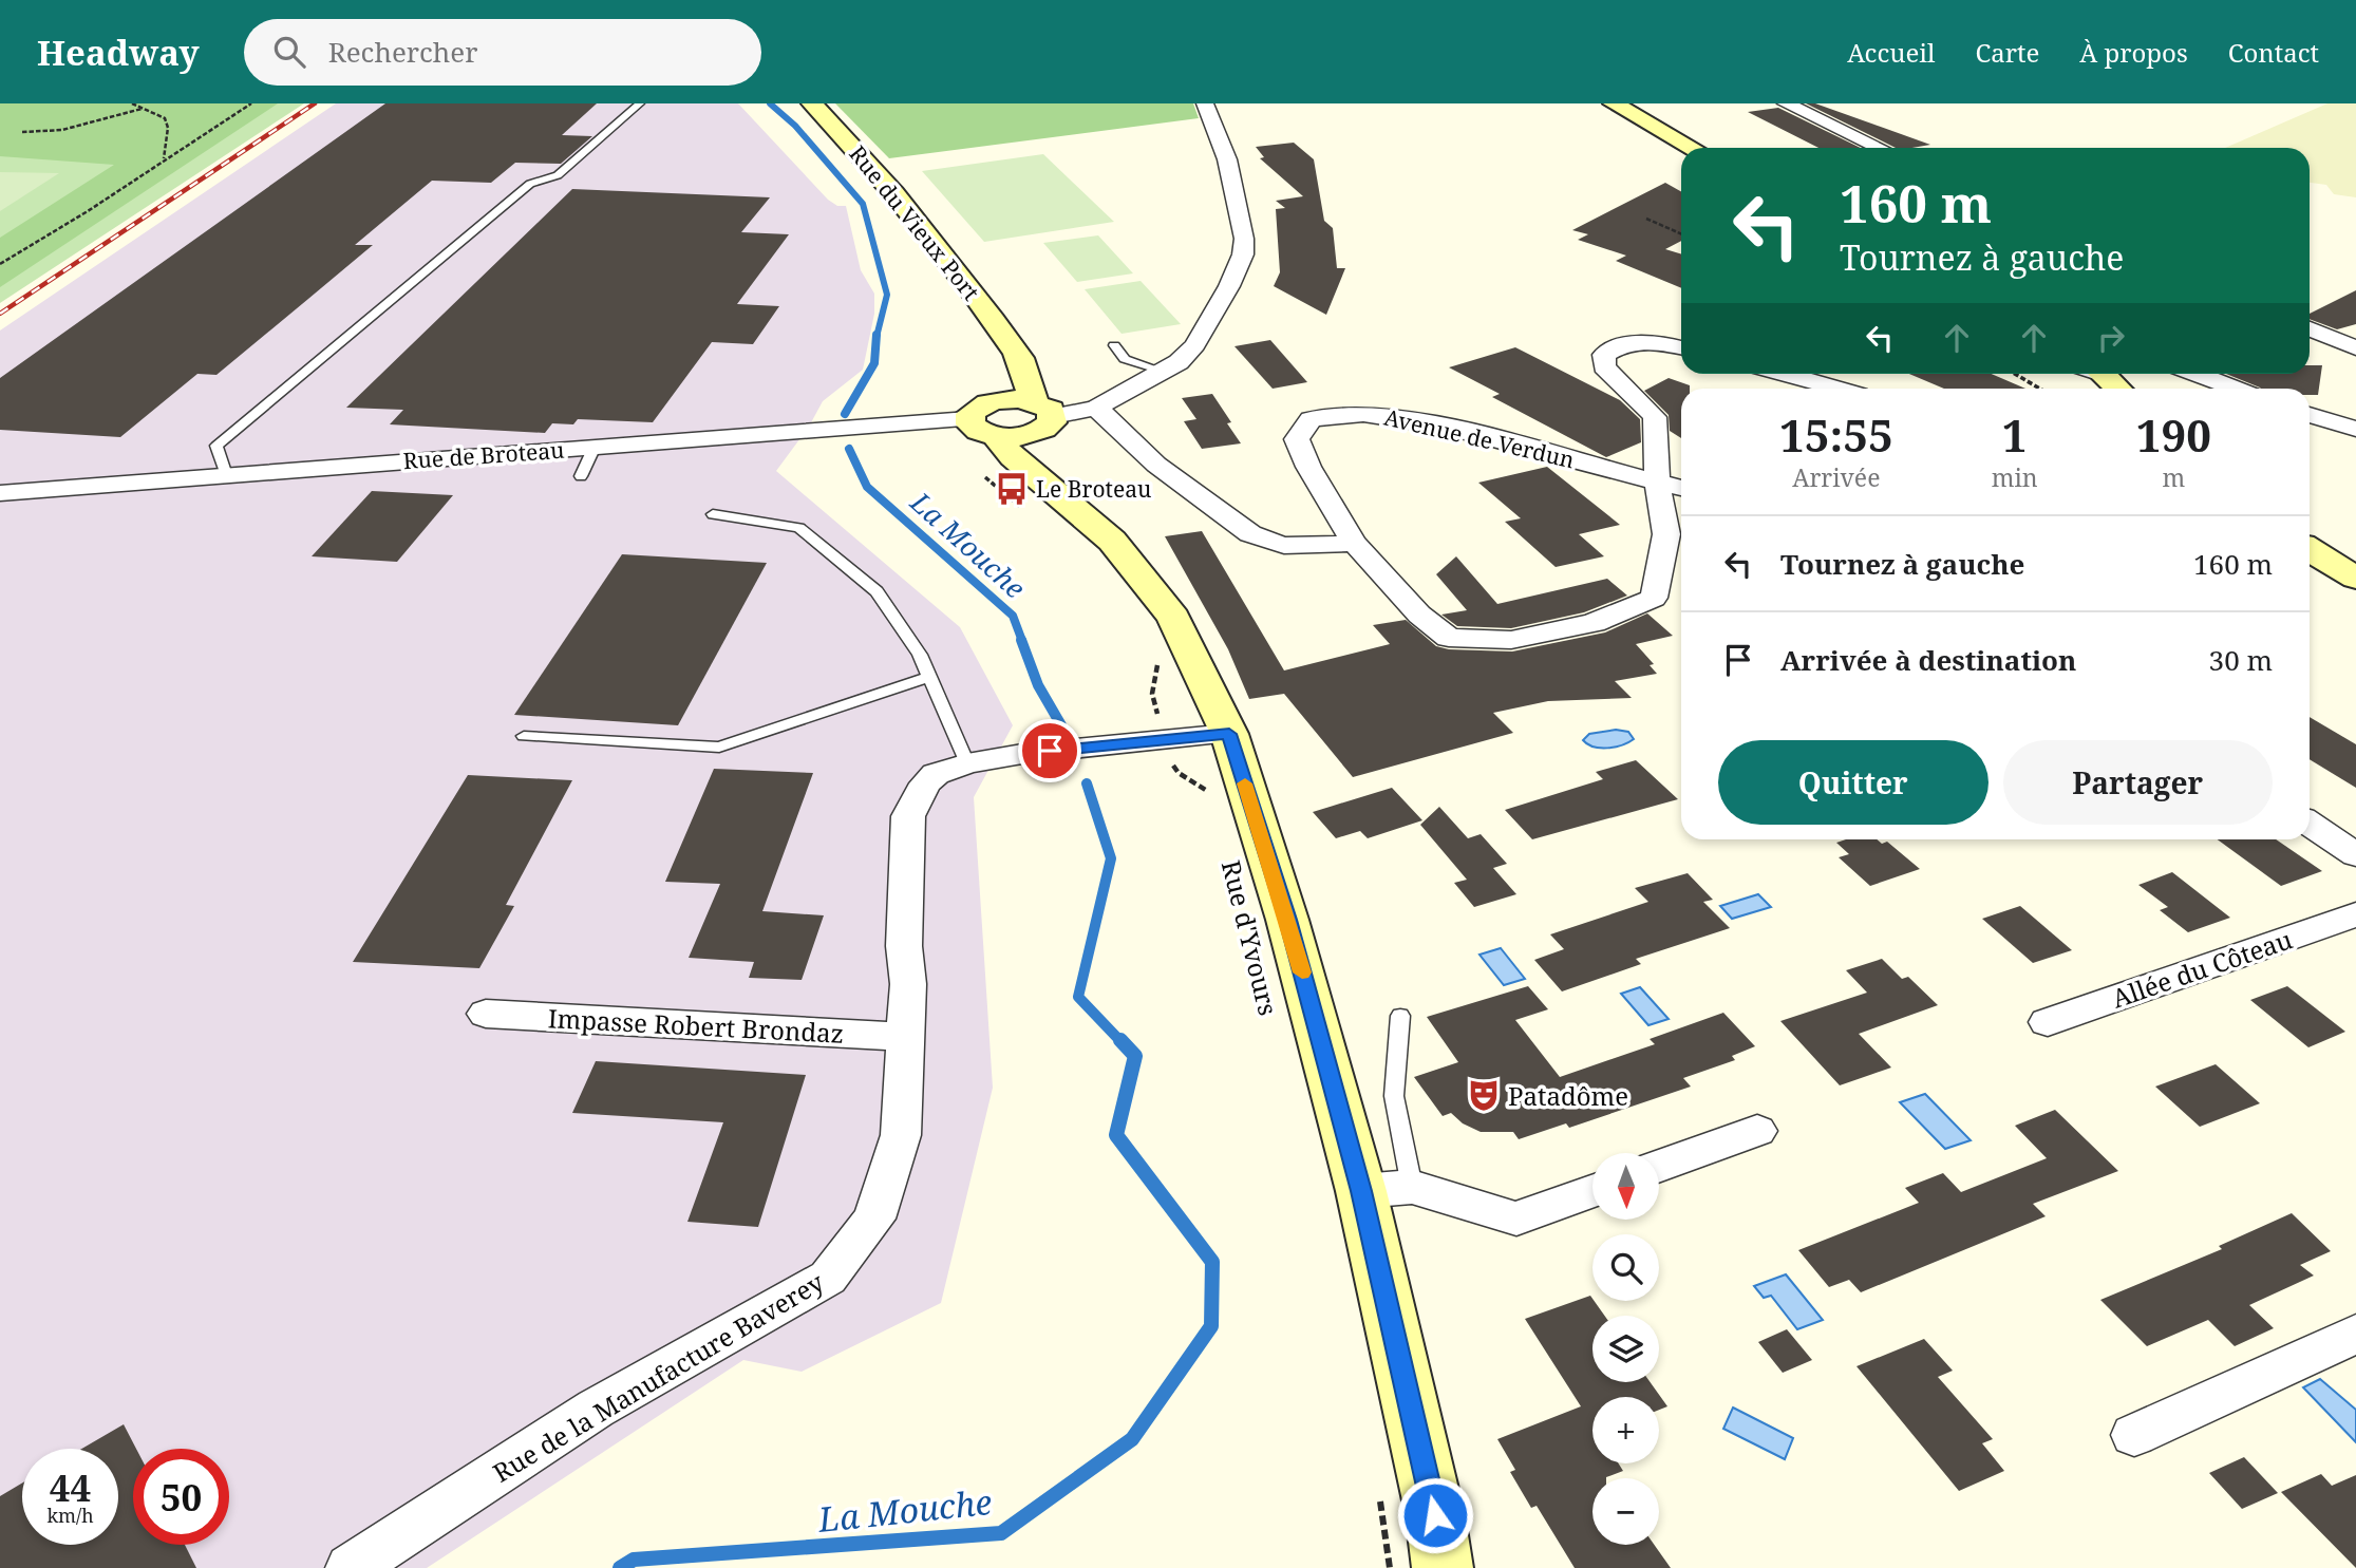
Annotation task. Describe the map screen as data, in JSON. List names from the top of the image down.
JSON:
{
  "streets": {
    "main road": ["Rue du Vieux Port", "Rue d'Yvours"],
    "street": [
      "Avenue de Verdun",
      "Rue de Broteau",
      "Allée du Côteau",
      "Impasse Robert Brondaz",
      "Rue de la Manufacture Baverey"
    ]
  },
  "crossings": [
    ["Rue du Vieux Port", "Rue d'Yvours"],
    ["Rue de Broteau", "Rue d'Yvours"],
    ["Rue d'Yvours", "Rue de la Manufacture Baverey"],
    ["Impasse Robert Brondaz", "Rue de la Manufacture Baverey"]
  ],
  "water": ["La Mouche"],
  "places": {
    "bus stop": ["Le Broteau"],
    "theatre": ["Patadôme"]
  },
  "north": "bottom",
  "page": {
    "header": "Headway",
    "search": "Rechercher",
    "nav": [
      "Accueil",
      "Carte",
      "À propos",
      "Contact"
    ],
    "turn": ["160 m", "Tournez à gauche"],
    "eta": [
      "15:55",
      "Arrivée",
      "1",
      "min",
      "190",
      "m"
    ],
    "list": [
      {
        "name": "Tournez à gauche",
        "value": "160 m"
      },
      {
        "name": "Arrivée à destination",
        "value": "30 m"
      }
    ],
    "buttons": ["Quitter", "Partager"],
    "map_buttons": ["+", "−"],
    "speed": "44 km/h",
    "limit": "50"
  }
}
